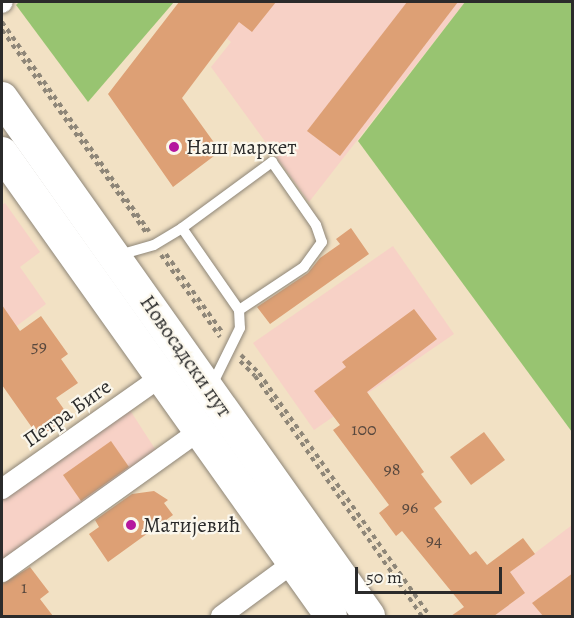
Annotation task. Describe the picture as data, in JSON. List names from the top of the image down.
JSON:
{
  "streets": {
    "main road": ["Новосадски пут"],
    "street": ["Петра Биге"]
  },
  "crossings": [
    ["Новосадски пут", "Петра Биге"]
  ],
  "places": ["Наш маркет", "Матијевић"],
  "house_numbers": [
    "59",
    "100",
    "98",
    "96",
    "94",
    "1"
  ],
  "scale_bar": "50 m"
}
